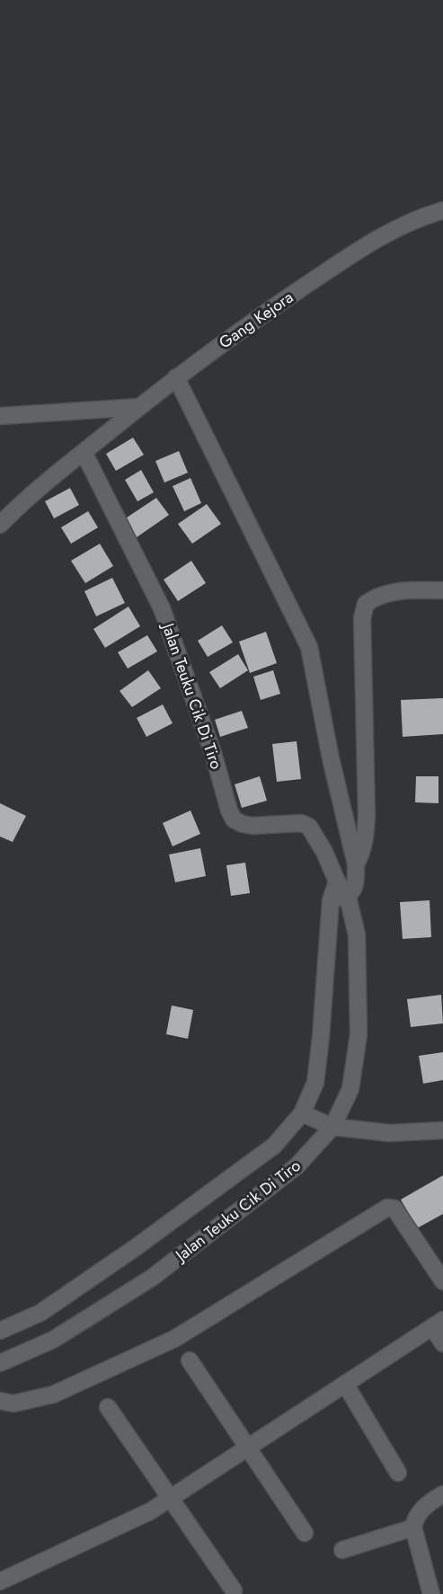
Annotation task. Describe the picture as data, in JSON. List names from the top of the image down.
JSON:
{
  "streets": {
    "street": ["Gang Kejora", "Jalan Teuku Cik Di Tiro"]
  },
  "crossings": [
    ["Gang Kejora", "Jalan Teuku Cik Di Tiro"]
  ]
}
